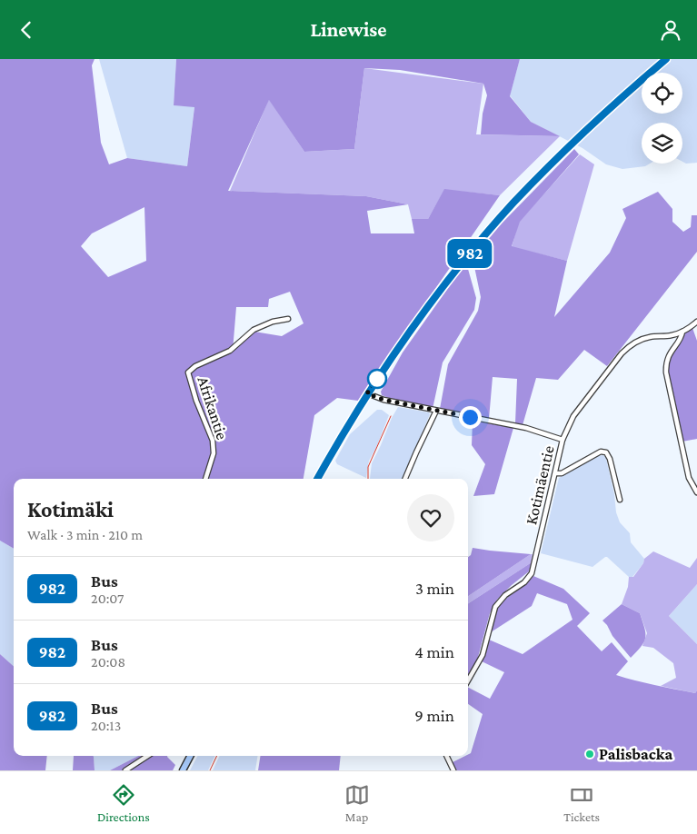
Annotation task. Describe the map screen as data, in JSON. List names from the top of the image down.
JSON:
{
  "streets": {
    "street": ["Afrikantie", "Kotimäentie"]
  },
  "places": ["Palisbacka"],
  "lines": ["bus line 982"],
  "page": {
    "header": "Linewise",
    "on_map": "982",
    "heading": ["Kotimäki", "Walk · 3 min · 210 m"],
    "list": [
      {
        "mark": "982",
        "name": "Bus",
        "note": "20:07",
        "value": "3 min"
      },
      {
        "mark": "982",
        "name": "Bus",
        "note": "20:08",
        "value": "4 min"
      },
      {
        "mark": "982",
        "name": "Bus",
        "note": "20:13",
        "value": "9 min"
      }
    ],
    "tabs": ["Directions", "Map", "Tickets"]
  }
}
